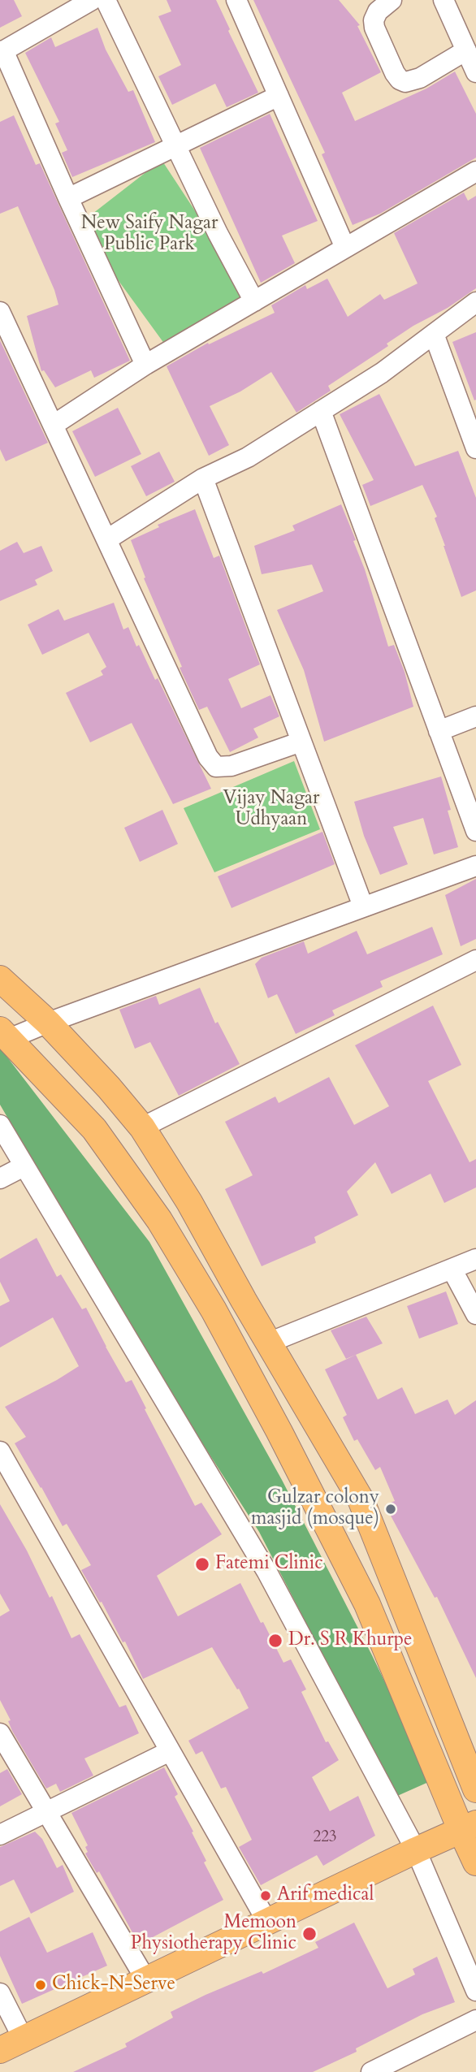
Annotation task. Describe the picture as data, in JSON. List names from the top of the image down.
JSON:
{
  "parks": ["New Saify Nagar Public Park", "Vijay Nagar Udhyaan"],
  "places": [
    "Gulzar colony masjid (mosque)",
    "Fatemi Clinic",
    "Dr. S R Khurpe",
    "Arif medical",
    "Memoon Physiotherapy Clinic",
    "Chick-N-Serve"
  ],
  "house_numbers": ["223"]
}
